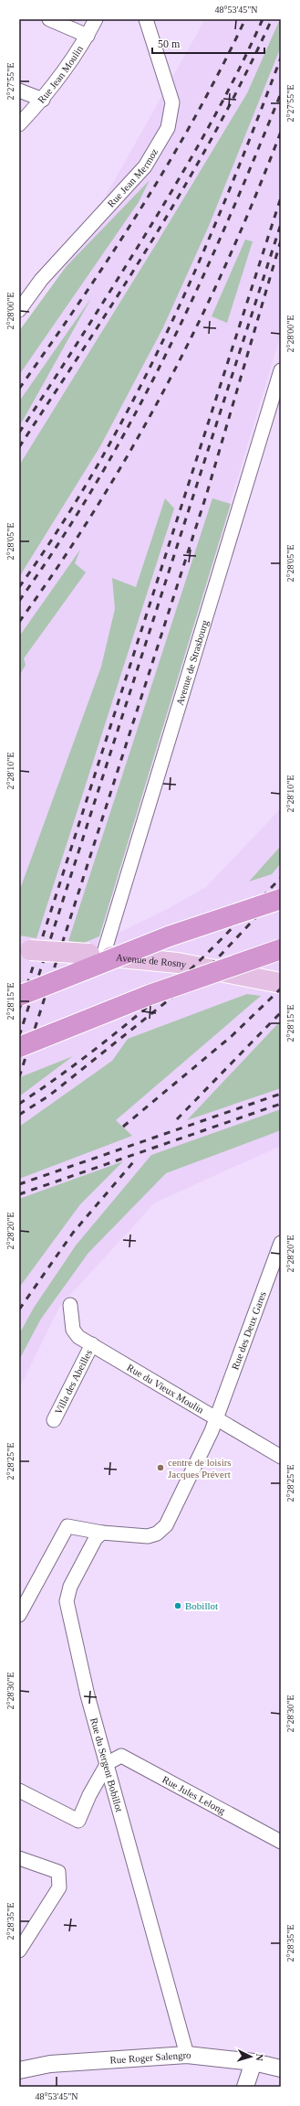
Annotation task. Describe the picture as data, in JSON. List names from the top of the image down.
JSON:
{
  "streets": {
    "main road": ["Avenue de Rosny"],
    "street": [
      "Rue Jean Moulin",
      "Rue Jean Mermoz",
      "Avenue de Strasbourg",
      "Rue des Deux Gares",
      "Villa des Abeilles",
      "Rue du Vieux Moulin",
      "Rue du Sergent Bobillot",
      "Rue Jules Lelong",
      "Rue Roger Salengro"
    ]
  },
  "crossings": [
    ["Avenue de Strasbourg", "Avenue de Rosny"],
    ["Rue des Deux Gares", "Rue du Vieux Moulin"],
    ["Villa des Abeilles", "Rue du Vieux Moulin"],
    ["Rue du Sergent Bobillot", "Rue Jules Lelong"],
    ["Rue du Sergent Bobillot", "Rue Roger Salengro"]
  ],
  "places": ["centre de loisirs Jacques Prévert", "Bobillot"],
  "scale_bar": "50 m",
  "north": "right",
  "coordinates": [
    "48°53'45\"N",
    "2°27'55\"E",
    "2°28'00\"E",
    "2°28'05\"E",
    "2°28'10\"E",
    "2°28'15\"E",
    "2°28'20\"E",
    "2°28'25\"E",
    "2°28'30\"E",
    "2°28'35\"E"
  ]
}
